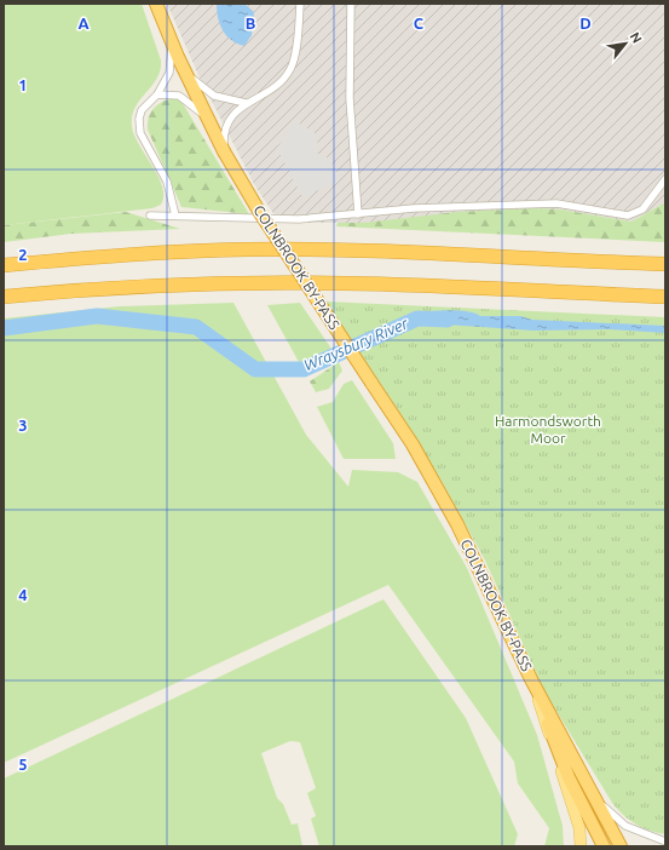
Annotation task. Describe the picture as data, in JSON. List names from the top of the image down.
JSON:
{
  "streets": {
    "highway": ["COLNBROOK BY-PASS"]
  },
  "water": ["Wraysbury River"],
  "parks": ["Harmondsworth Moor"],
  "north": "top right",
  "grid": {
    "columns": [
      "A",
      "B",
      "C",
      "D"
    ],
    "rows": [
      "1",
      "2",
      "3",
      "4",
      "5"
    ]
  }
}
